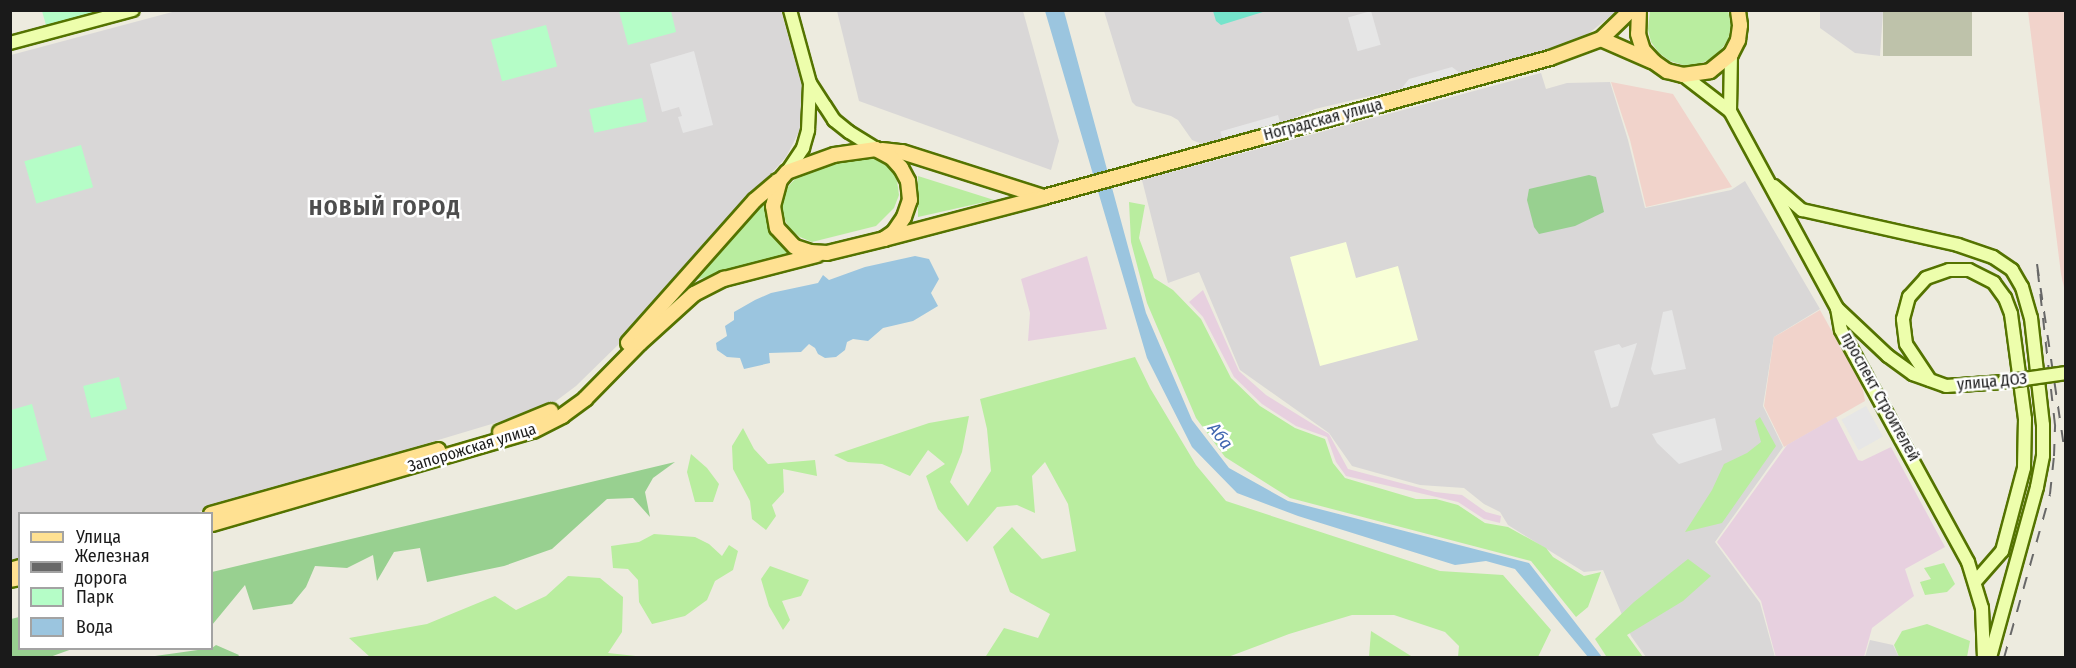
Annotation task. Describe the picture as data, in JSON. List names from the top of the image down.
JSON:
{
  "streets": {
    "main road": [
      "Ноградская улица",
      "улица ДОЗ",
      "проспект Строителей",
      "Запорожская улица"
    ]
  },
  "crossings": [
    ["Ноградская улица", "Запорожская улица"],
    ["улица ДОЗ", "проспект Строителей"]
  ],
  "districts": ["НОВЫЙ ГОРОД"],
  "water": ["Аба"],
  "legend": [
    "Улица",
    "Железная дорога",
    "Парк",
    "Вода"
  ]
}
